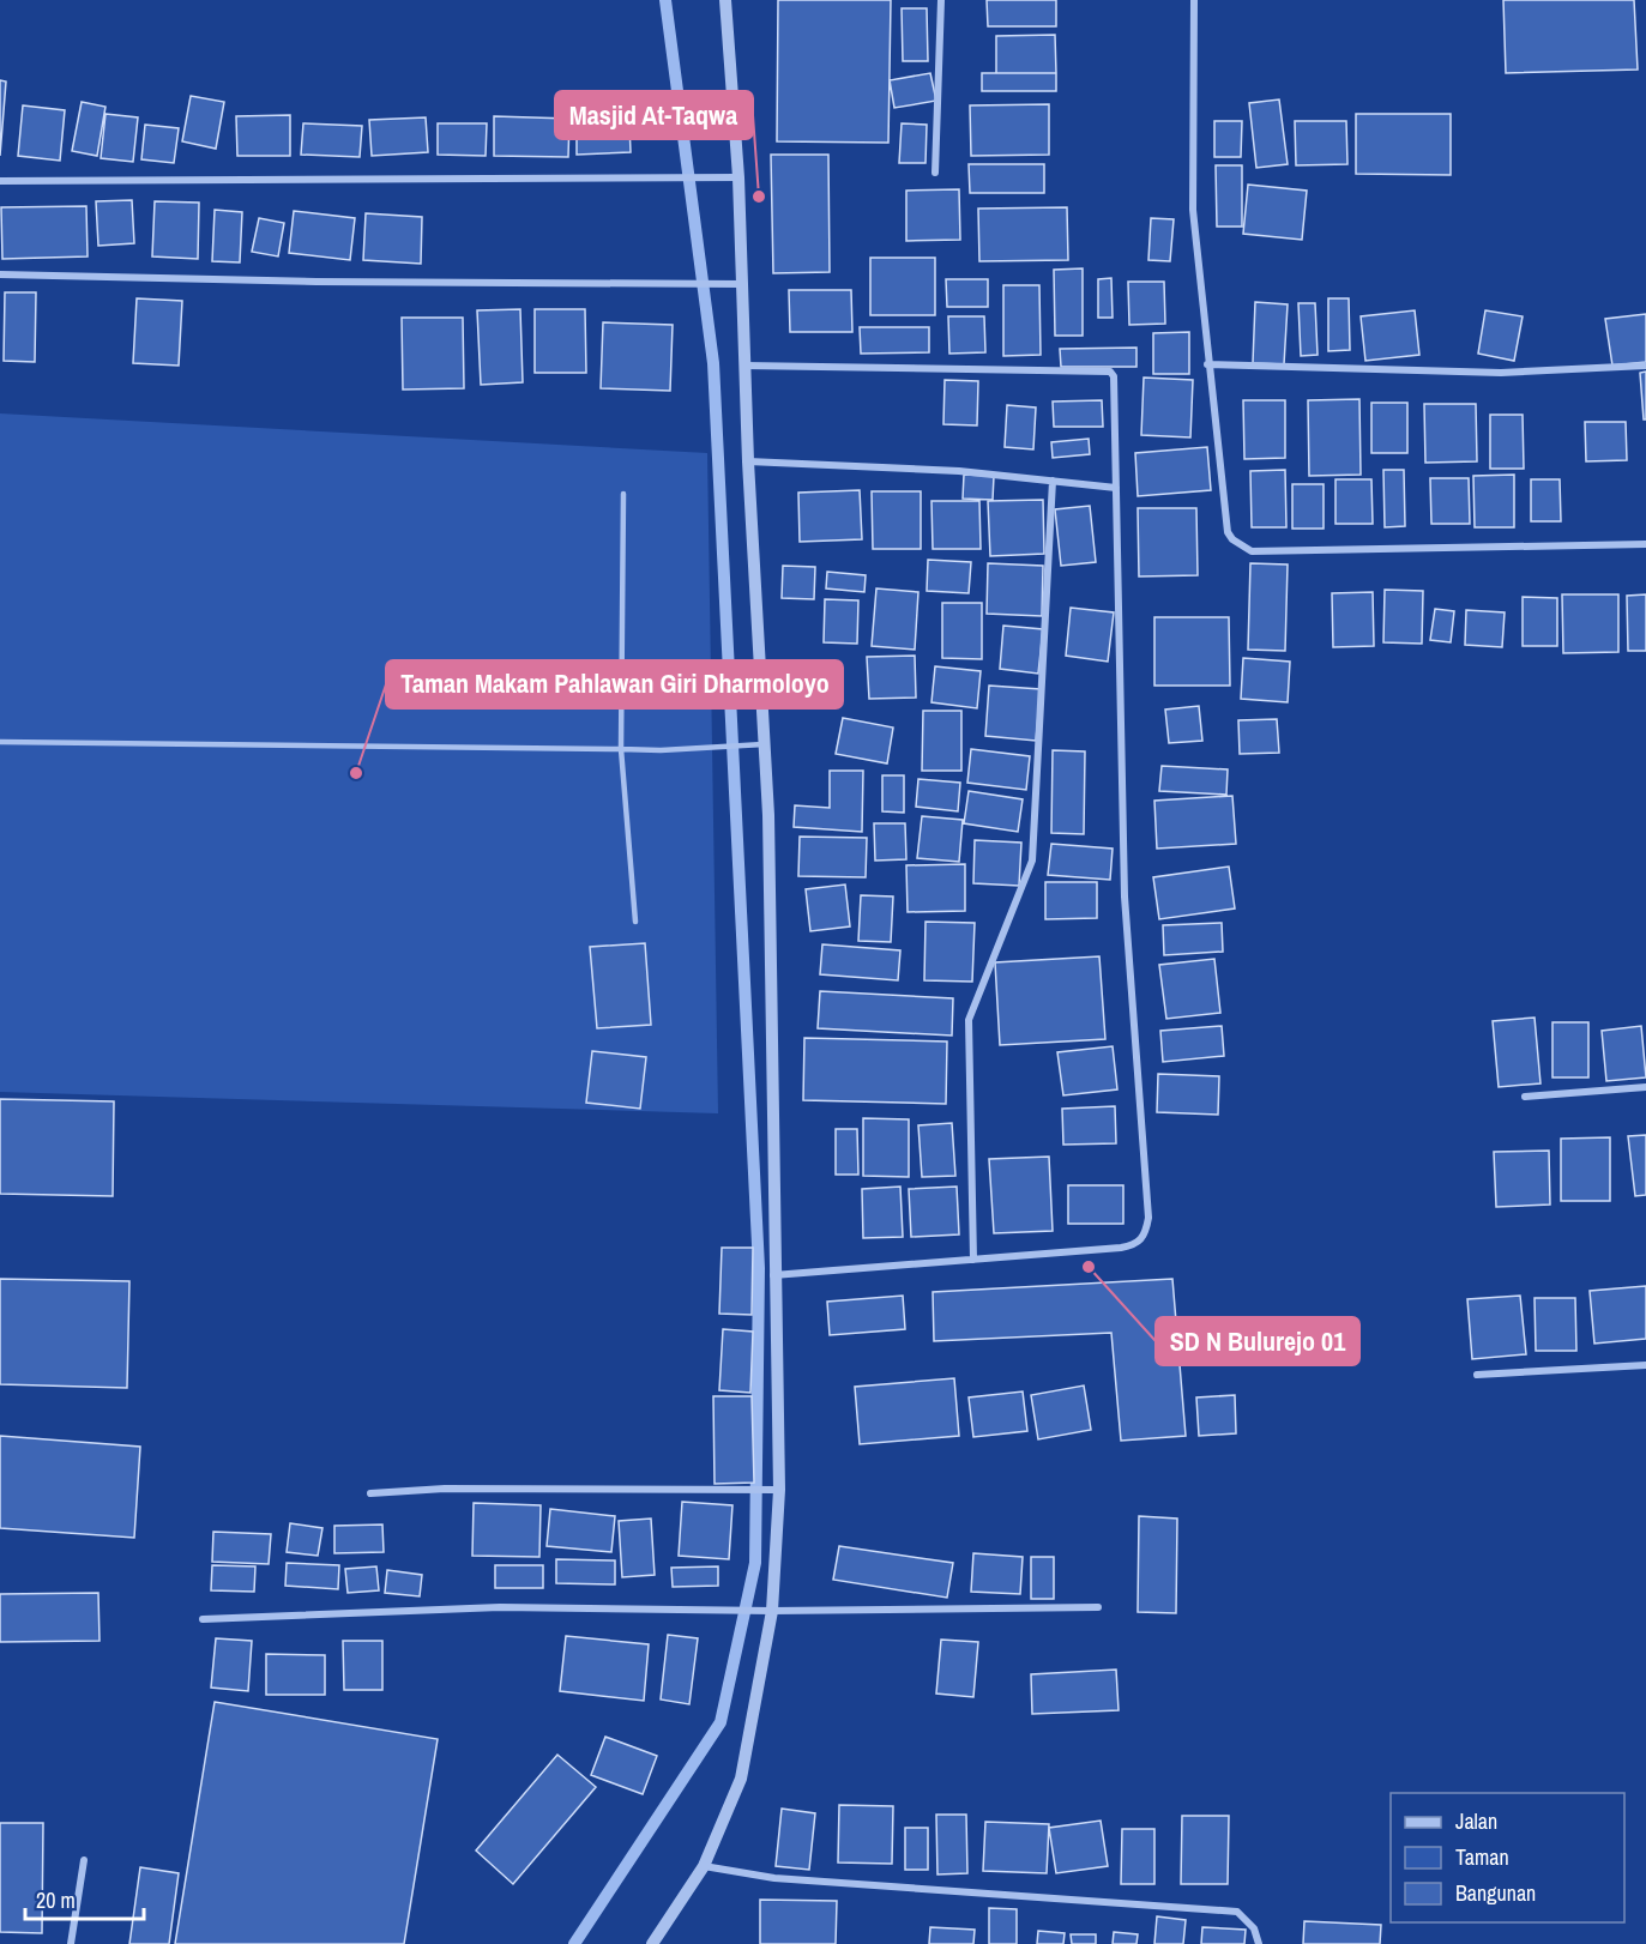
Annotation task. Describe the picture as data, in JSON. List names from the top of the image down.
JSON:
{
  "places": ["Masjid At-Taqwa", "Taman Makam Pahlawan Giri Dharmoloyo", "SD N Bulurejo 01"],
  "legend": ["Jalan", "Taman", "Bangunan"],
  "scale_bar": "20 m"
}
